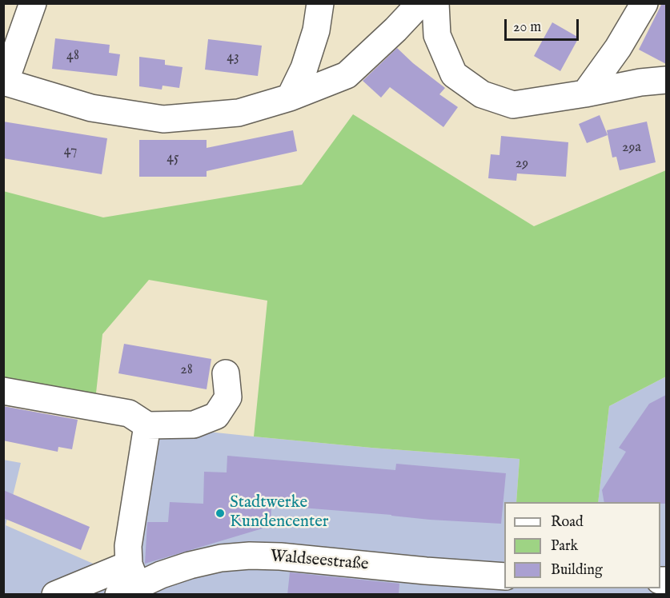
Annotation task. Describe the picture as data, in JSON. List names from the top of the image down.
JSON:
{
  "streets": {
    "street": ["Waldseestraße"]
  },
  "places": ["Stadtwerke Kundencenter"],
  "house_numbers": [
    "48",
    "43",
    "29a",
    "47",
    "45",
    "29",
    "28"
  ],
  "legend": ["Road", "Park", "Building"],
  "scale_bar": "20 m"
}
